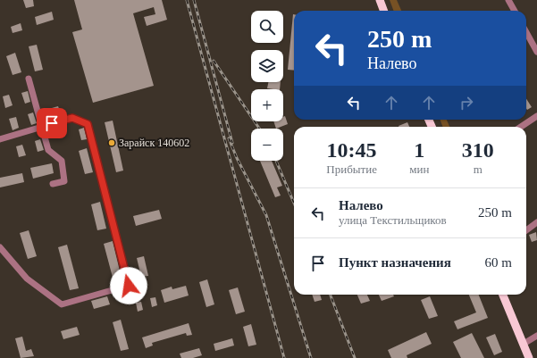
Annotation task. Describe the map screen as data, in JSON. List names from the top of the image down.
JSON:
{
  "places": ["Зарайск 140602"],
  "page": {
    "map_buttons": ["+", "−"],
    "turn": ["250 m", "Налево"],
    "eta": [
      "10:45",
      "Прибытие",
      "1",
      "мин",
      "310",
      "m"
    ],
    "list": [
      {
        "name": "Налево",
        "note": "улица Текстильщиков",
        "value": "250 m"
      },
      {
        "name": "Пункт назначения",
        "value": "60 m"
      }
    ]
  }
}
